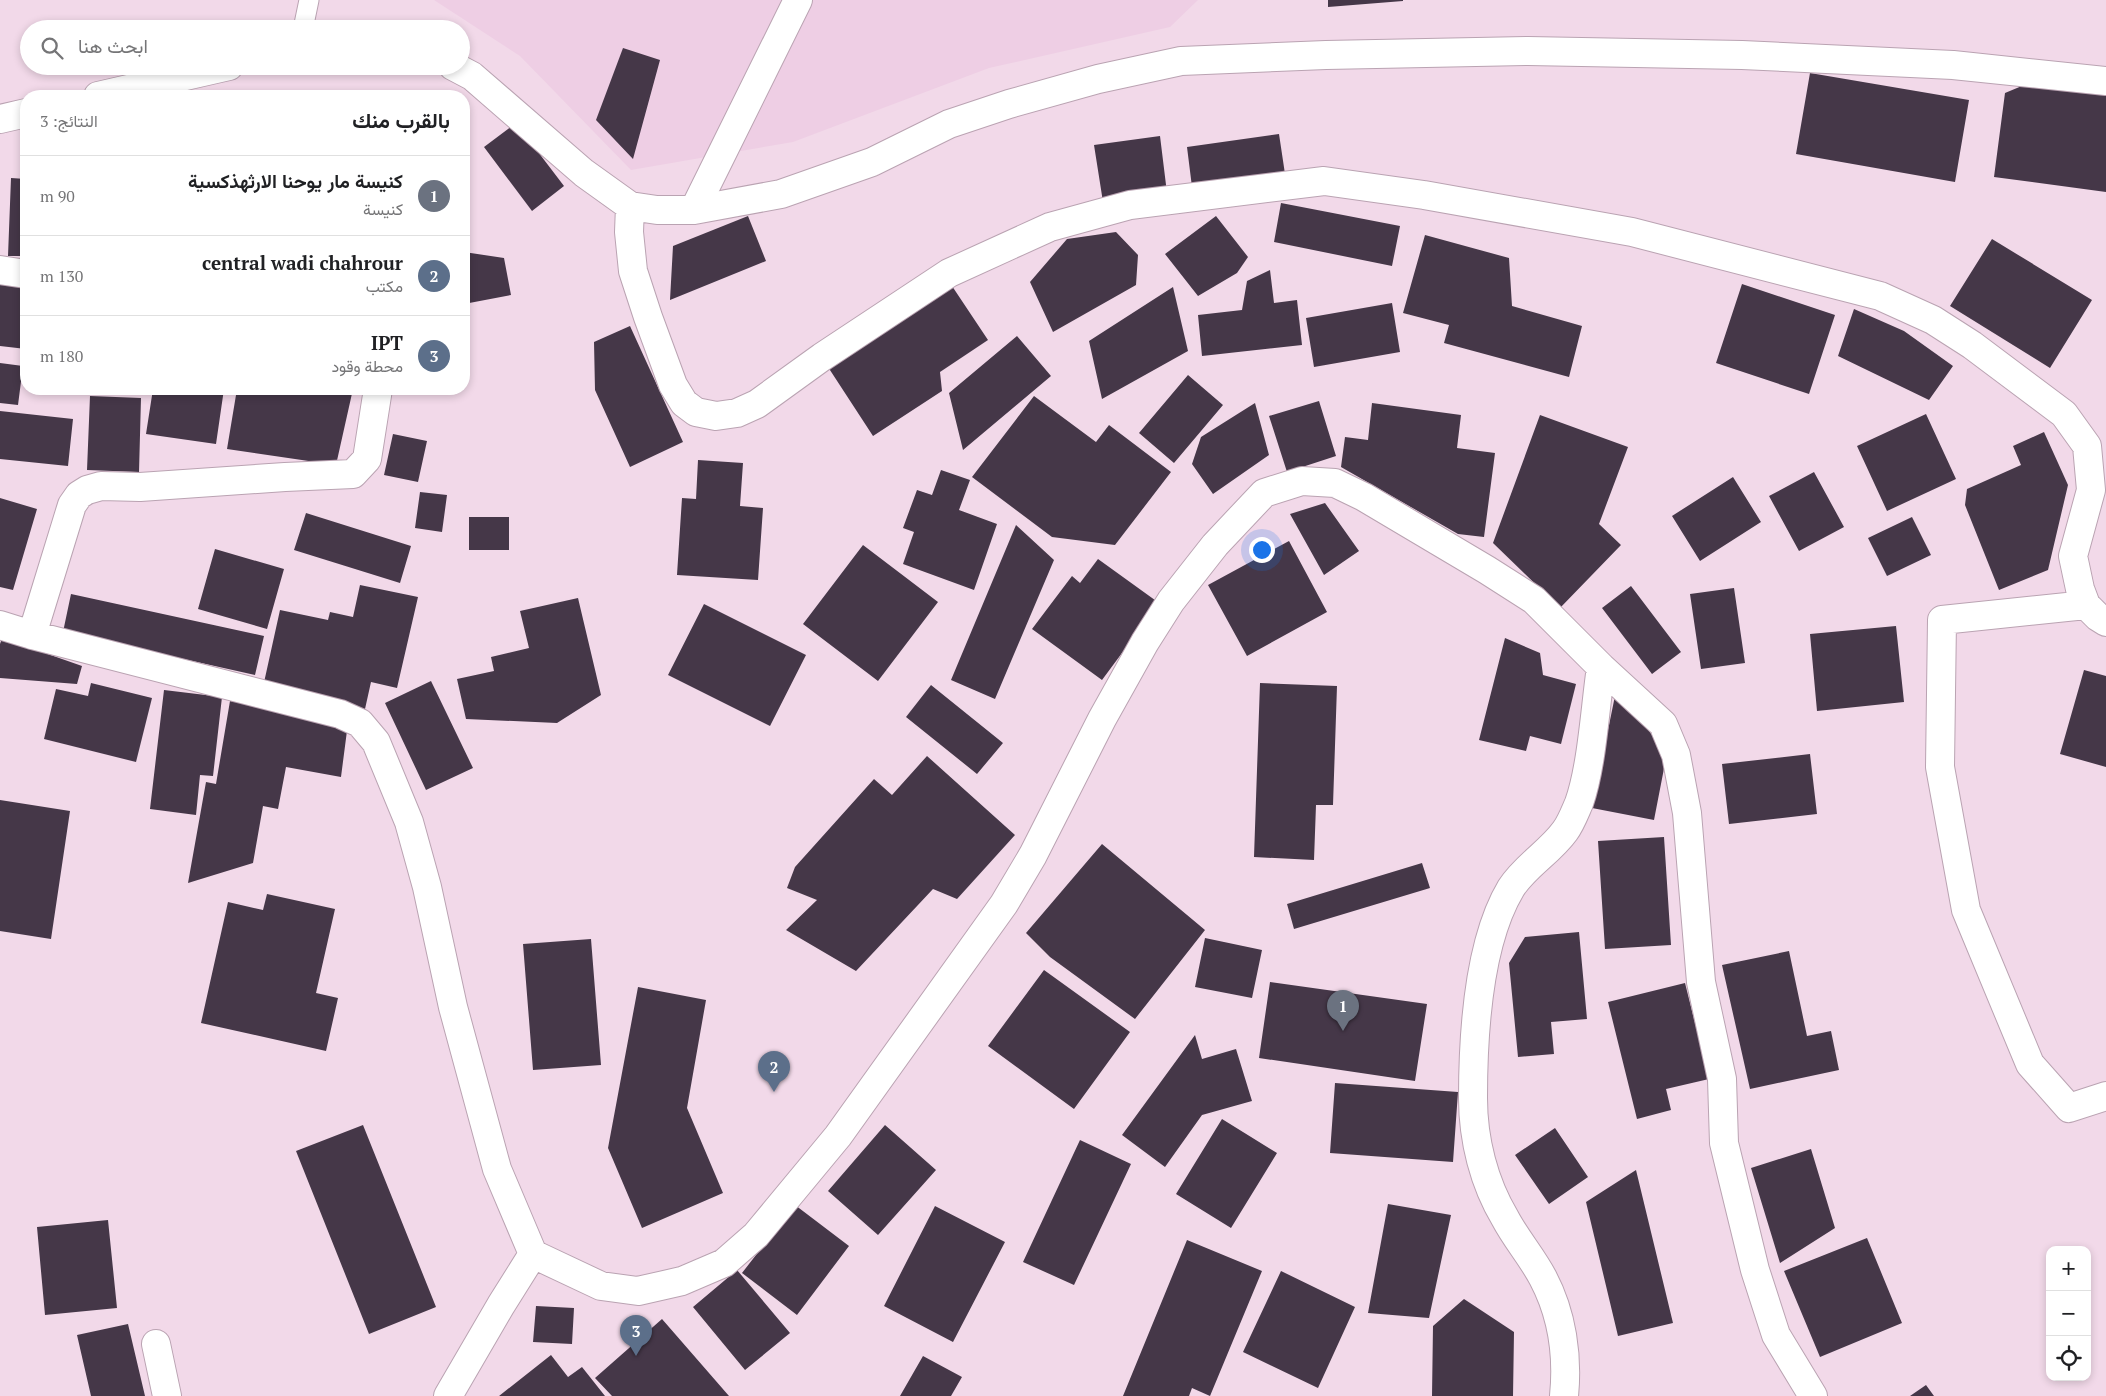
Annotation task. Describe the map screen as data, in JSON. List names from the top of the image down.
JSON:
{
  "page": {
    "search": "ابحث هنا",
    "heading": ["بالقرب منك", "النتائج: 3"],
    "list": [
      {
        "mark": "1",
        "name": "كنيسة مار يوحنا الارثهذكسية",
        "note": "كنيسة",
        "value": "90 m"
      },
      {
        "mark": "2",
        "name": "central wadi chahrour",
        "note": "مكتب",
        "value": "130 m"
      },
      {
        "mark": "3",
        "name": "IPT",
        "note": "محطة وقود",
        "value": "180 m"
      }
    ],
    "pins": ["1", "2", "3"],
    "map_buttons": ["+", "−"]
  }
}
